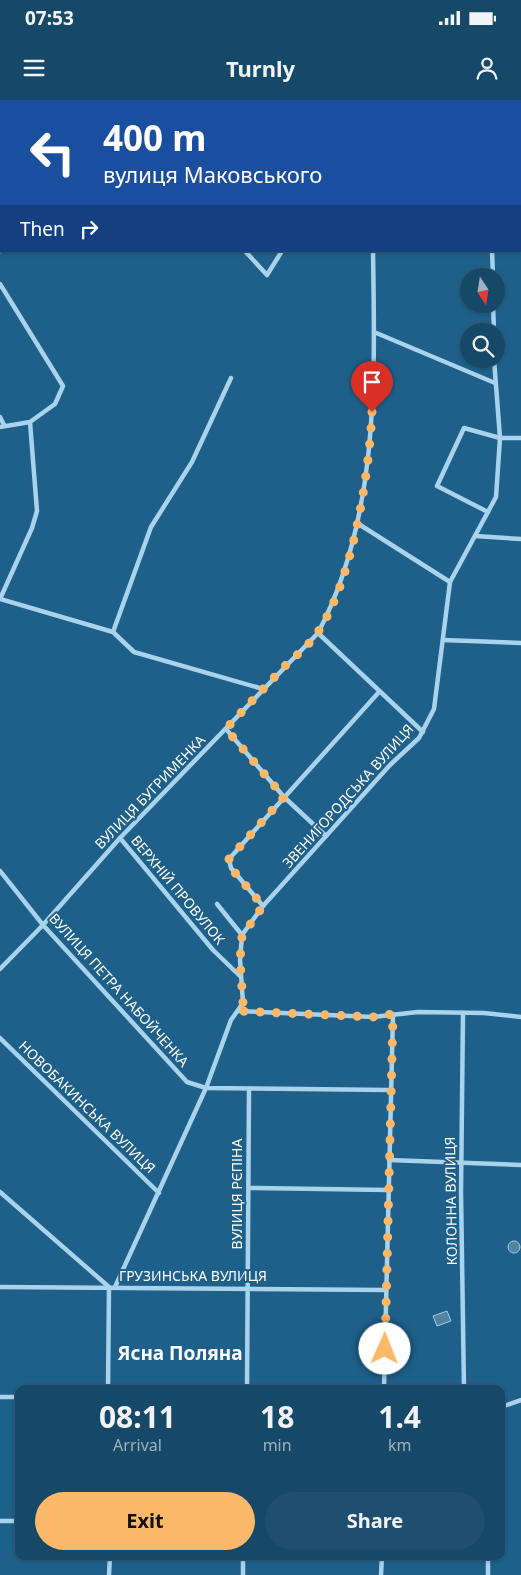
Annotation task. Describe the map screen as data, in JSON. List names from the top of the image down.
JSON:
{
  "streets": {
    "street": [
      "ВУЛИЦЯ БУГРИМЕНКА",
      "ЗВЕНИГОРОДСЬКА ВУЛИЦЯ",
      "ВЕРХНІЙ ПРОВУЛОК",
      "ВУЛИЦЯ ПЕТРА НАБОЙЧЕНКА",
      "НОВОБАКИНСЬКА ВУЛИЦЯ",
      "ВУЛИЦЯ РЄПІНА",
      "КОЛОННА ВУЛИЦЯ",
      "ГРУЗИНСЬКА ВУЛИЦЯ"
    ]
  },
  "crossings": [
    ["ВУЛИЦЯ БУГРИМЕНКА", "ВЕРХНІЙ ПРОВУЛОК"],
    ["ВУЛИЦЯ БУГРИМЕНКА", "ВУЛИЦЯ ПЕТРА НАБОЙЧЕНКА"],
    ["ВУЛИЦЯ ПЕТРА НАБОЙЧЕНКА", "ВУЛИЦЯ РЄПІНА"],
    ["ВУЛИЦЯ РЄПІНА", "ГРУЗИНСЬКА ВУЛИЦЯ"]
  ],
  "districts": ["Ясна Поляна"],
  "north": "bottom",
  "page": {
    "status": "07:53",
    "header": "Turnly",
    "turn": ["400 m", "вулиця Маковського"],
    "then": "Then",
    "eta": [
      "08:11",
      "Arrival",
      "18",
      "min",
      "1.4",
      "km"
    ],
    "buttons": ["Exit", "Share"]
  }
}
